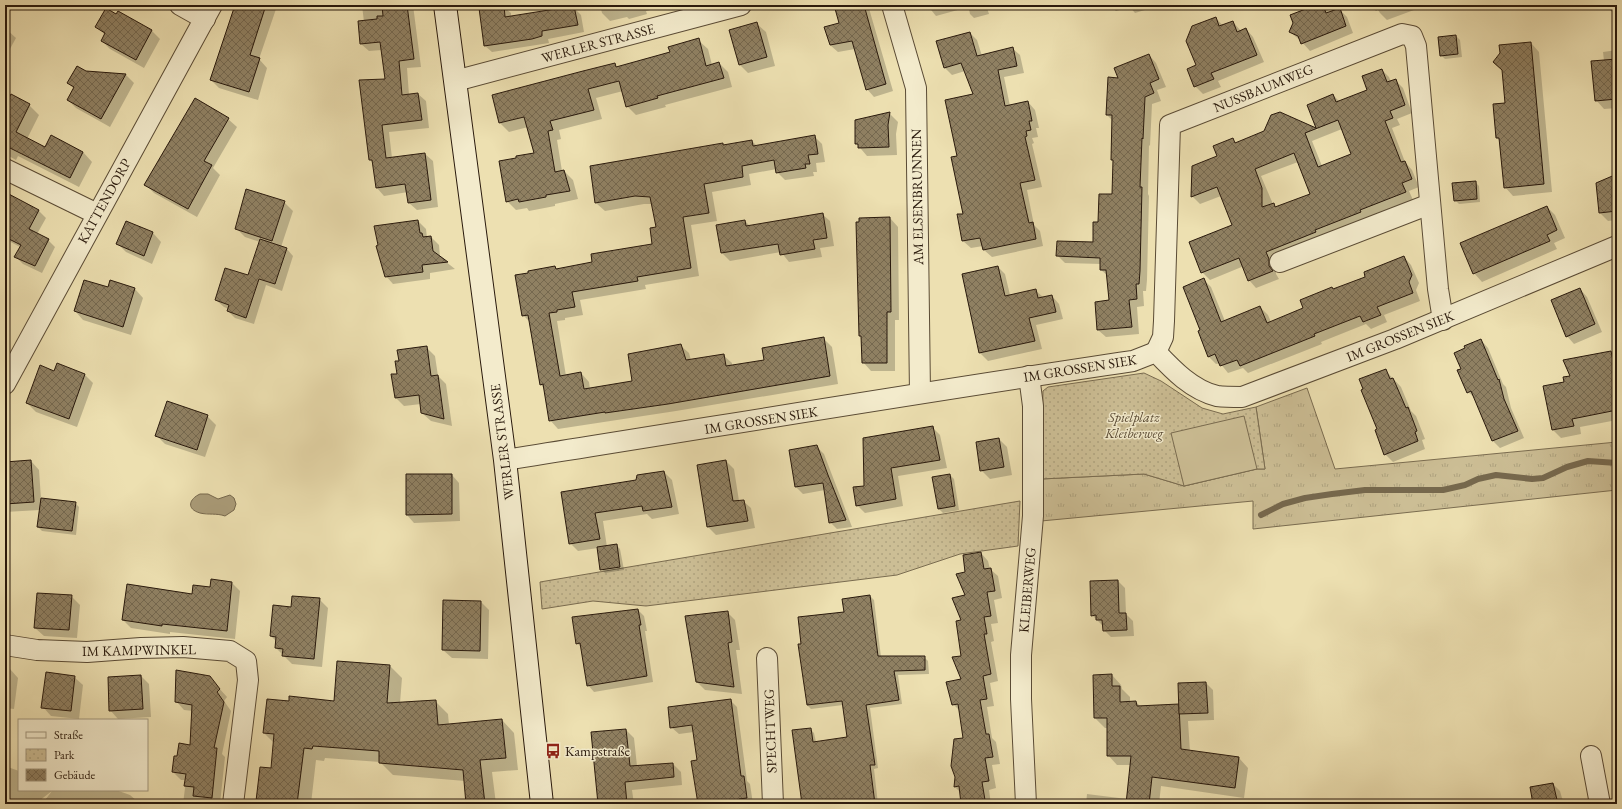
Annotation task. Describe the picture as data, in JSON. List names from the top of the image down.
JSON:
{
  "streets": {
    "main road": ["WERLER STRASSE"],
    "street": [
      "NUSSBAUMWEG",
      "AM ELSENBRUNNEN",
      "KATTENDORP",
      "IM GROSSEN SIEK",
      "KLEIBERWEG",
      "IM KAMPWINKEL",
      "SPECHTWEG"
    ]
  },
  "crossings": [
    ["WERLER STRASSE", "IM GROSSEN SIEK"],
    ["NUSSBAUMWEG", "IM GROSSEN SIEK"],
    ["AM ELSENBRUNNEN", "IM GROSSEN SIEK"],
    ["IM GROSSEN SIEK", "KLEIBERWEG"]
  ],
  "parks": ["Spielplatz Kleiberweg"],
  "places": {
    "bus stop": ["Kampstraße"]
  },
  "legend": ["Straße", "Park", "Gebäude"]
}
